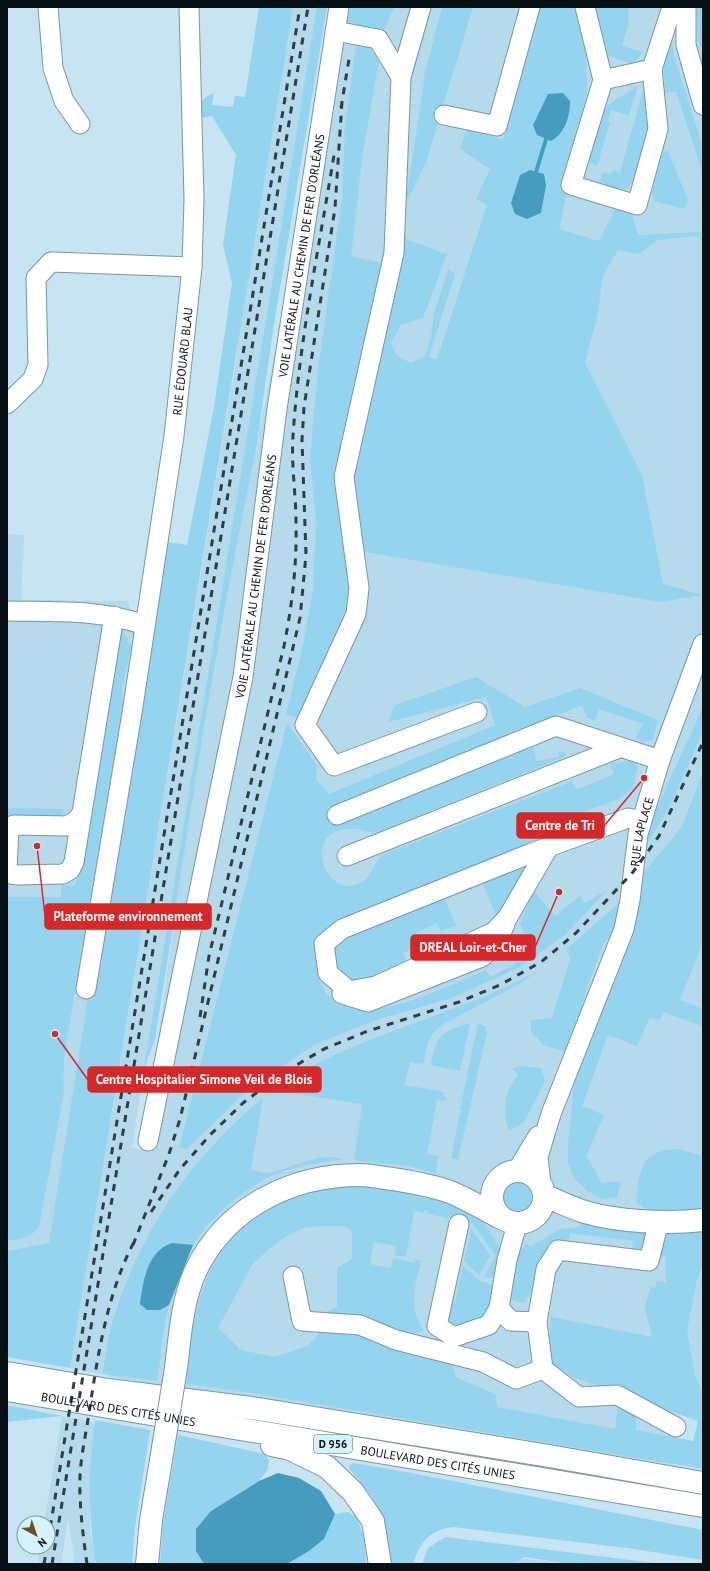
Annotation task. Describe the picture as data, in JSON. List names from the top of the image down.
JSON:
{
  "streets": {
    "main road": ["BOULEVARD DES CITÉS UNIES", "D 956"],
    "street": ["VOIE LATÉRALE AU CHEMIN DE FER D'ORLÉANS", "RUE ÉDOUARD BLAU", "RUE LAPLACE"]
  },
  "places": [
    "Centre de Tri",
    "Plateforme environnement",
    "DREAL Loir-et-Cher",
    "Centre Hospitalier Simone Veil de Blois"
  ],
  "north": "bottom right"
}
